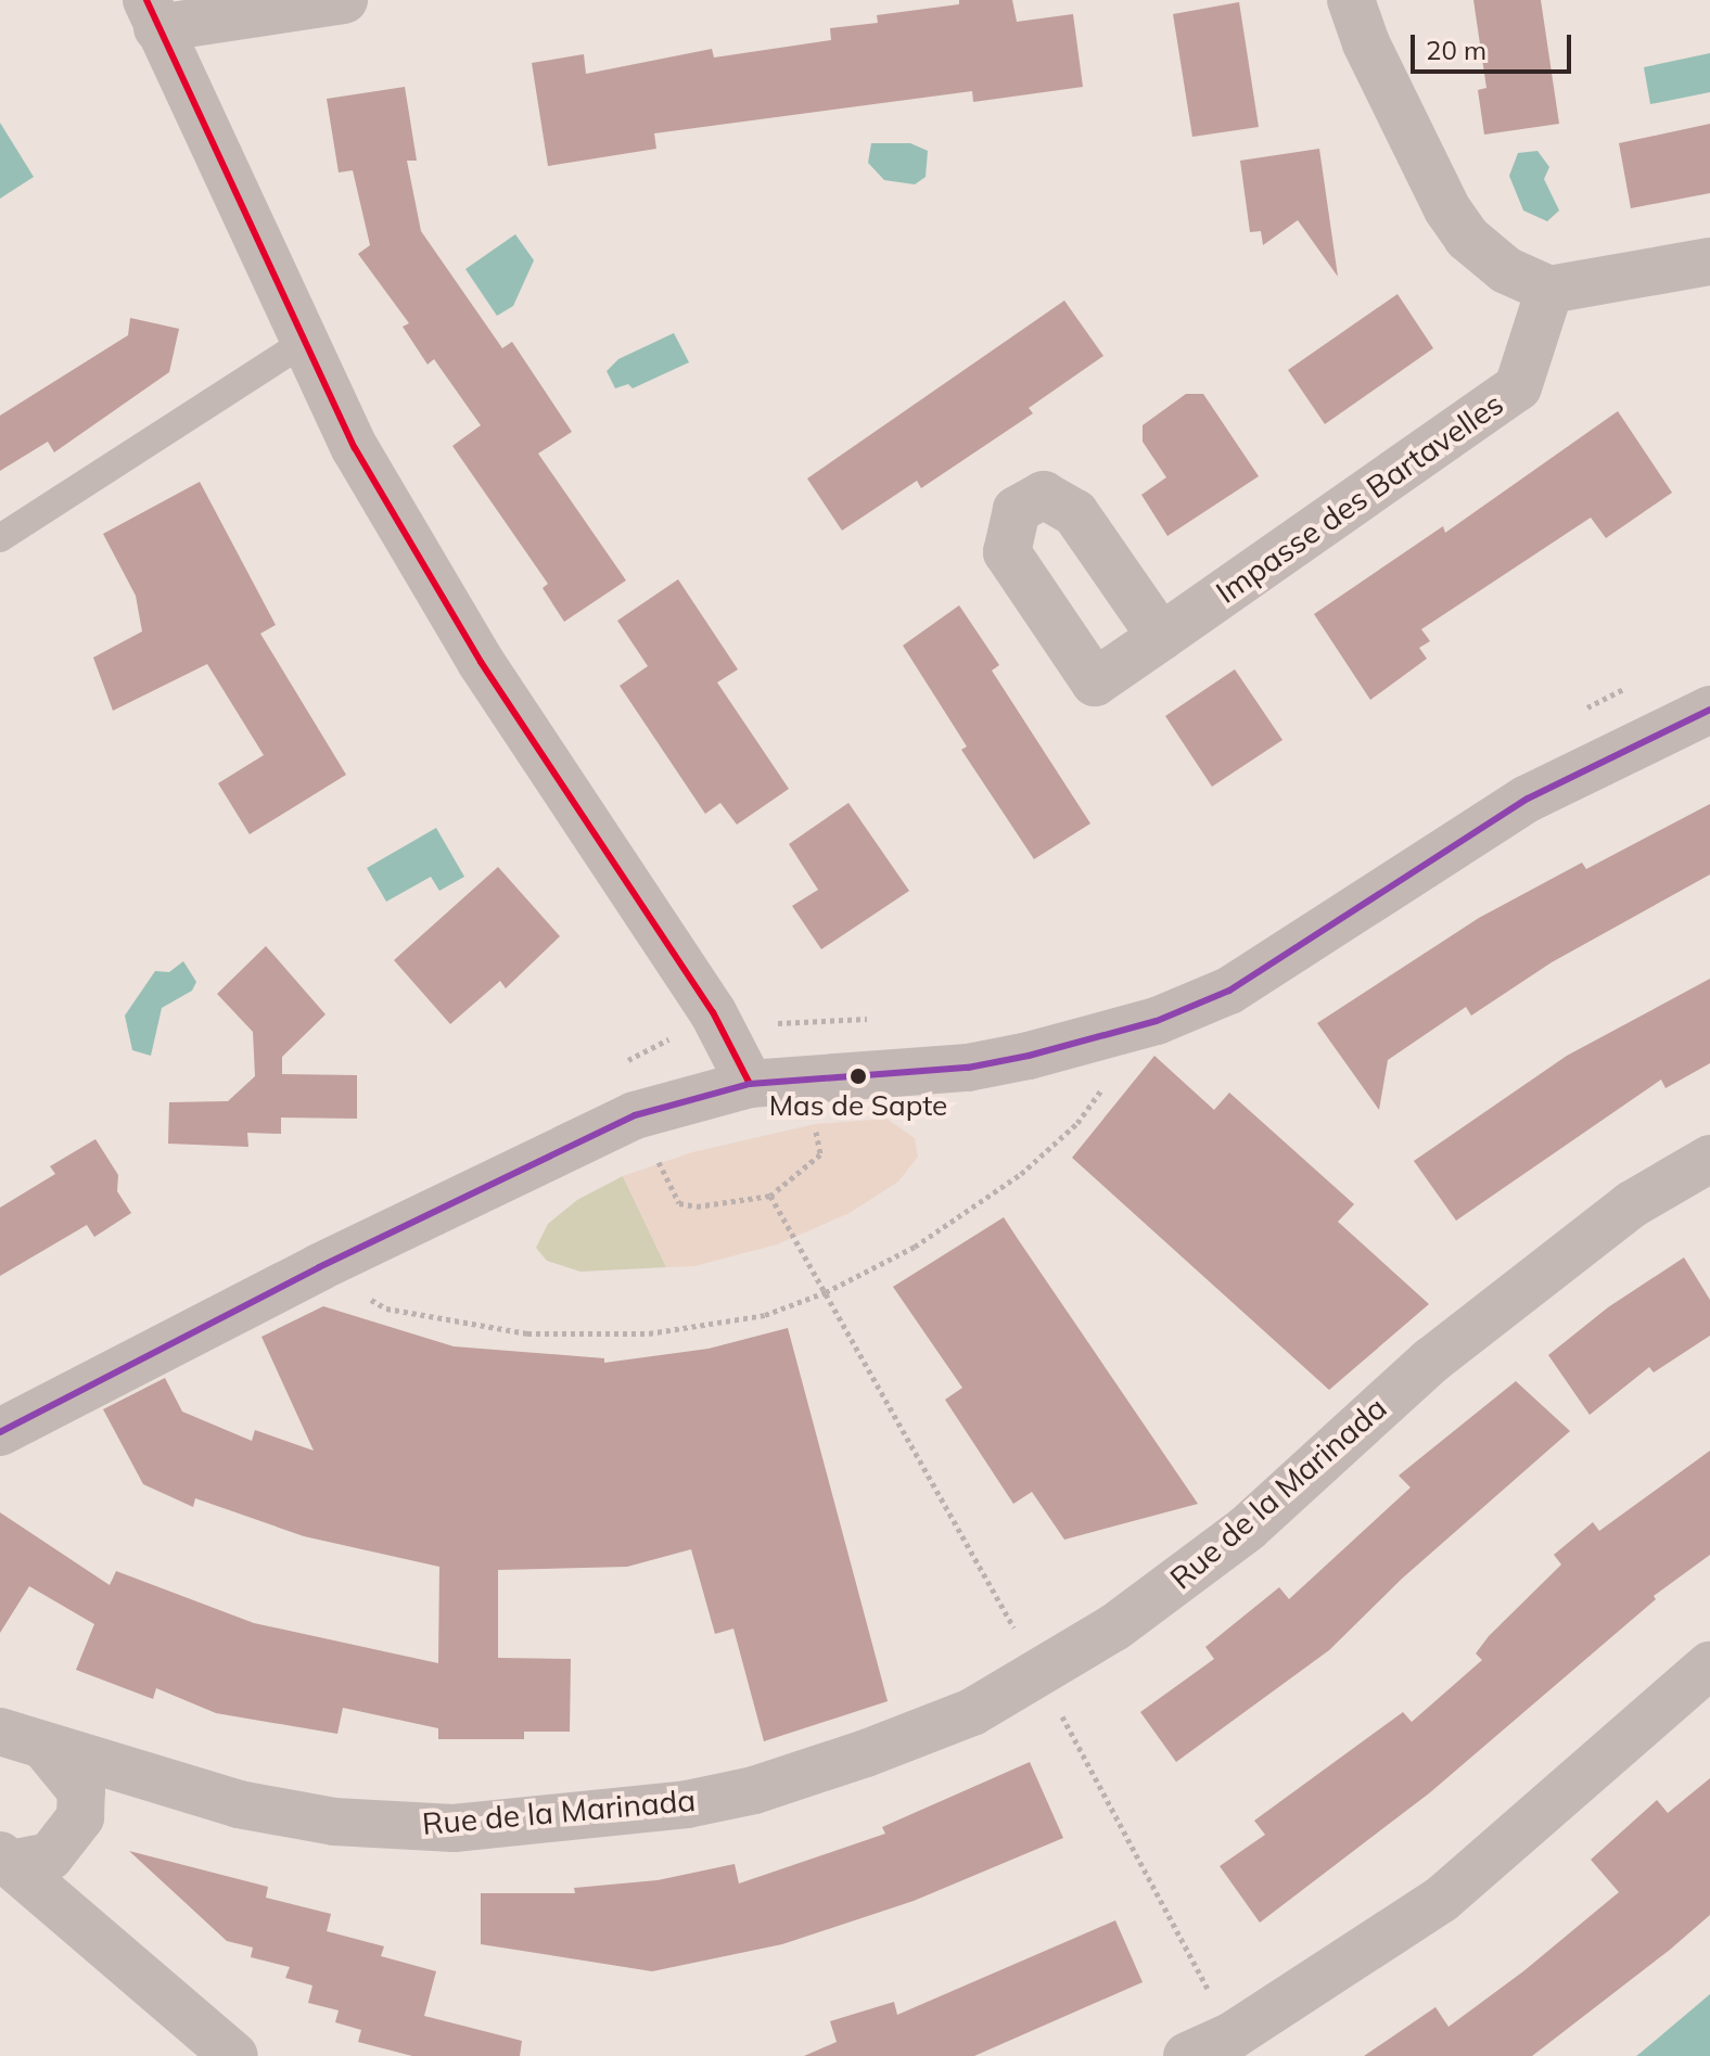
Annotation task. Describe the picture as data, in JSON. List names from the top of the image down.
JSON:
{
  "streets": {
    "street": ["Impasse des Bartavelles", "Rue de la Marinada"]
  },
  "places": ["Mas de Sapte"],
  "scale_bar": "20 m"
}
